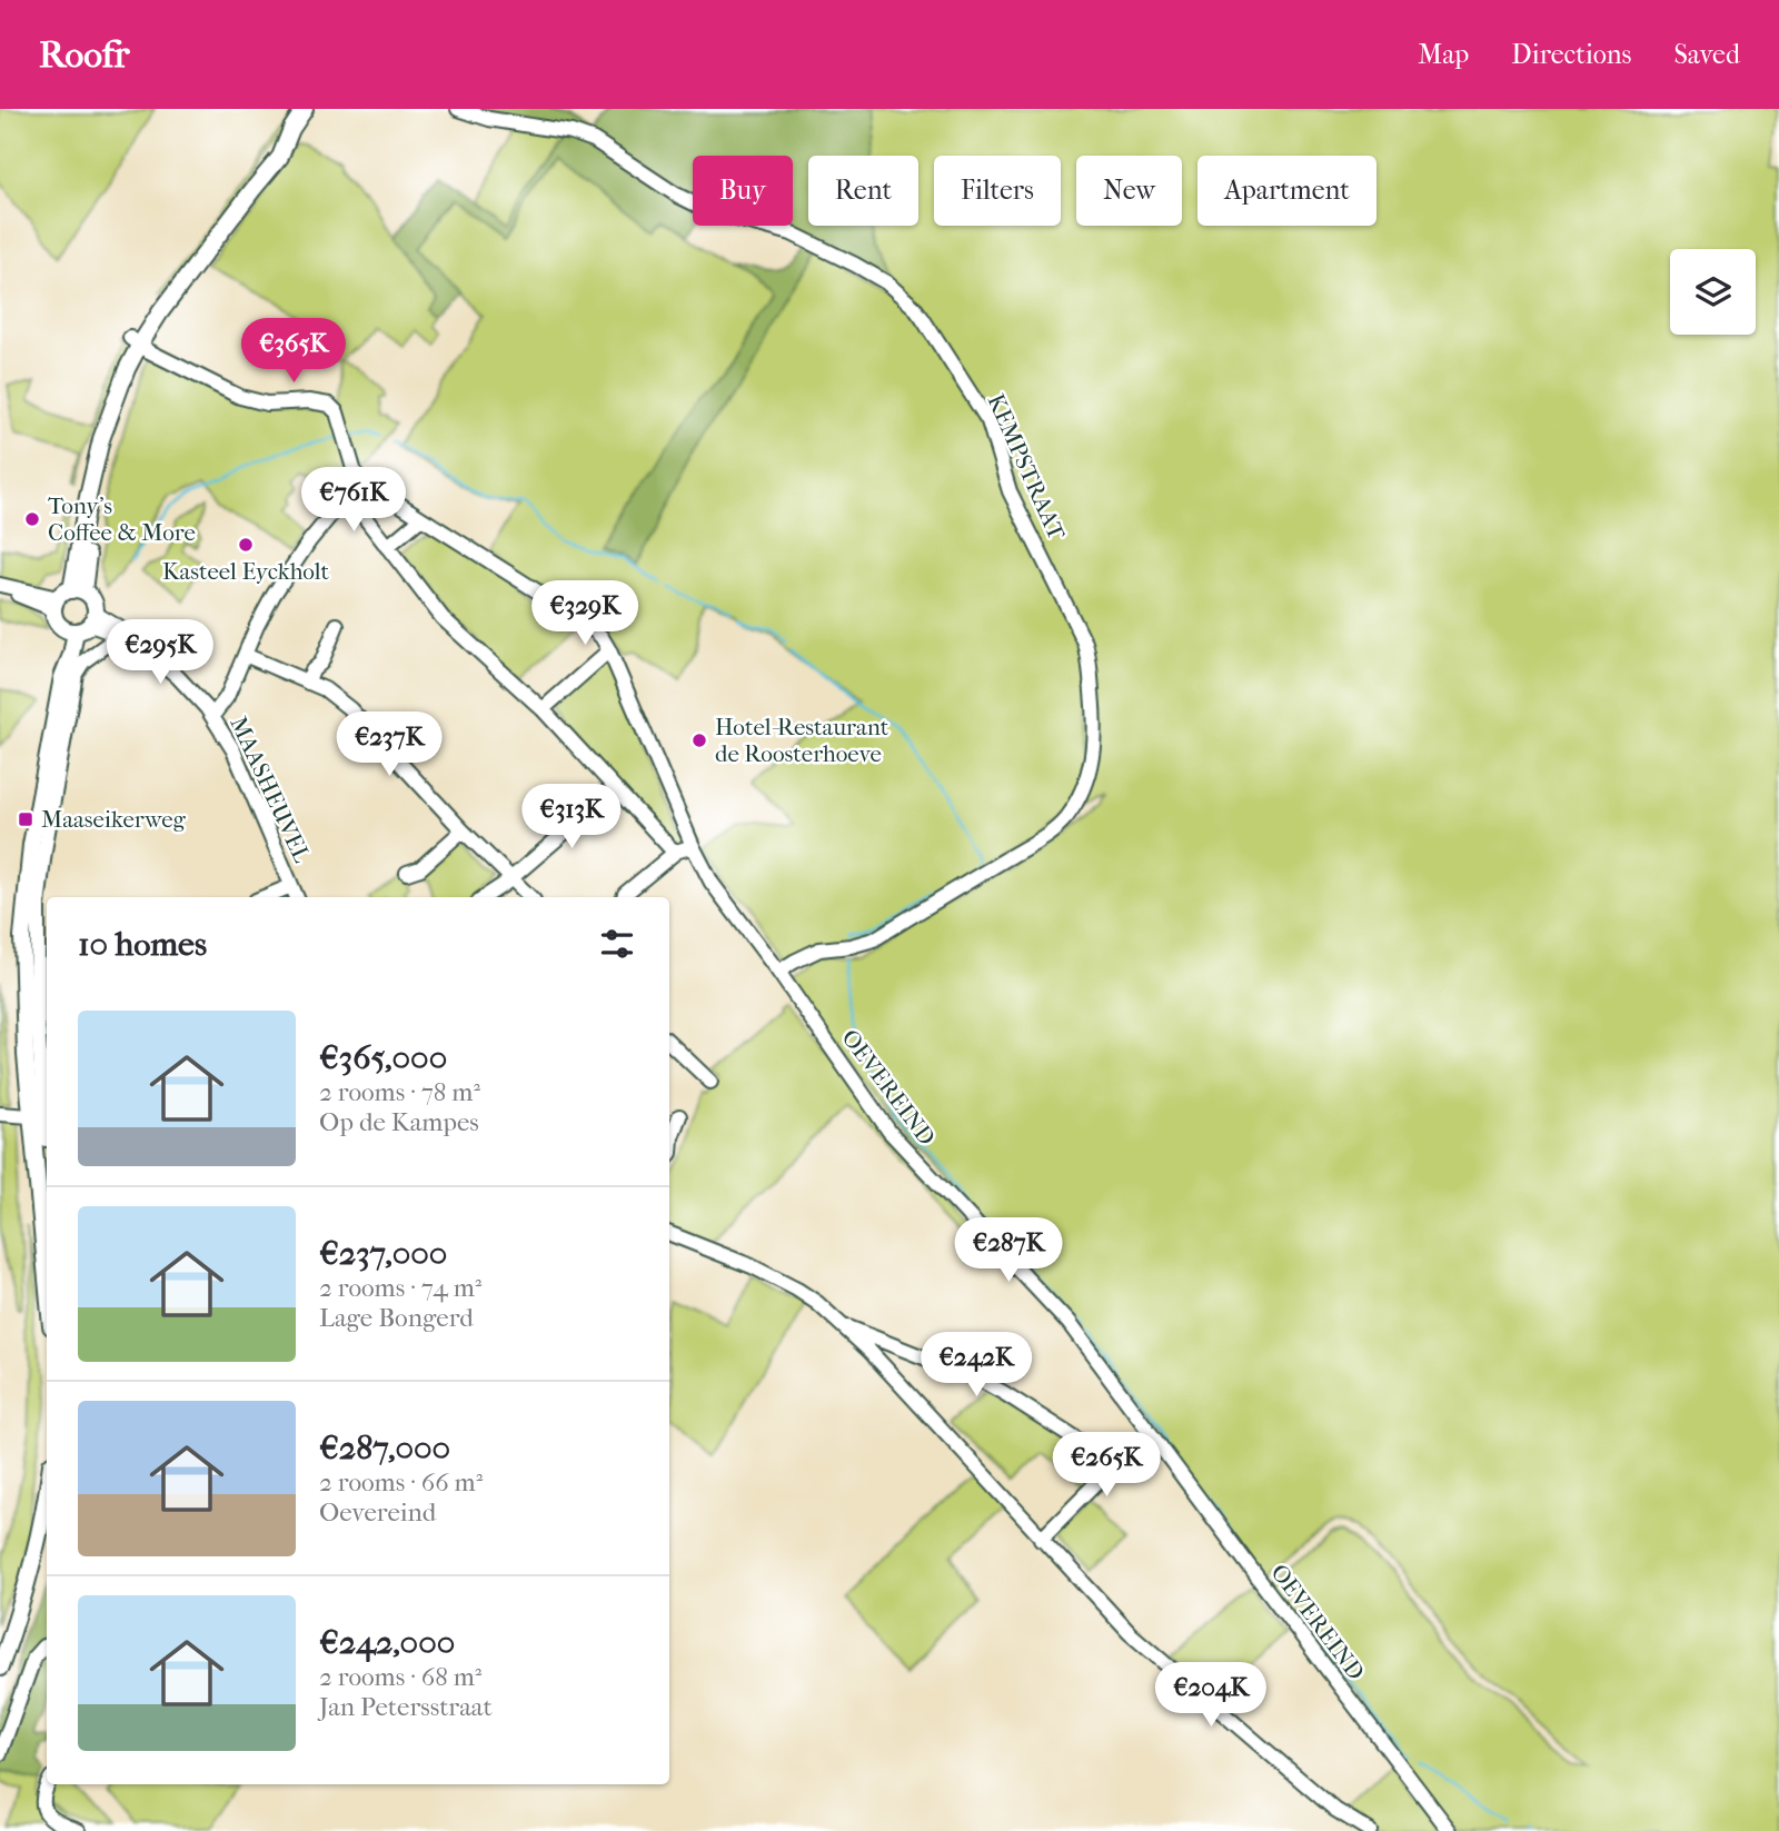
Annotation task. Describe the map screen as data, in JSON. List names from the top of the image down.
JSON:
{
  "streets": {
    "street": ["KEMPSTRAAT", "MAASHEUVEL", "OEVEREIND"]
  },
  "crossings": [
    ["KEMPSTRAAT", "OEVEREIND"]
  ],
  "places": {
    "other": ["Tony's Coffee & More", "Kasteel Eyckholt", "Hotel-Restaurant de Roosterhoeve"],
    "transit": ["Maaseikerweg"]
  },
  "page": {
    "header": "Roofr",
    "nav": ["Map", "Directions", "Saved"],
    "chip": [
      "Buy",
      "Rent",
      "Filters",
      "New",
      "Apartment"
    ],
    "price": [
      "€365K",
      "€761K",
      "€329K",
      "€295K",
      "€237K",
      "€313K",
      "€287K",
      "€242K",
      "€265K",
      "€204K"
    ],
    "heading": "10 homes",
    "list": [
      {
        "name": "€365,000",
        "note": "2 rooms · 78 m² · Op de Kampes"
      },
      {
        "name": "€237,000",
        "note": "2 rooms · 74 m² · Lage Bongerd"
      },
      {
        "name": "€287,000",
        "note": "2 rooms · 66 m² · Oevereind"
      },
      {
        "name": "€242,000",
        "note": "2 rooms · 68 m² · Jan Petersstraat"
      }
    ]
  }
}
